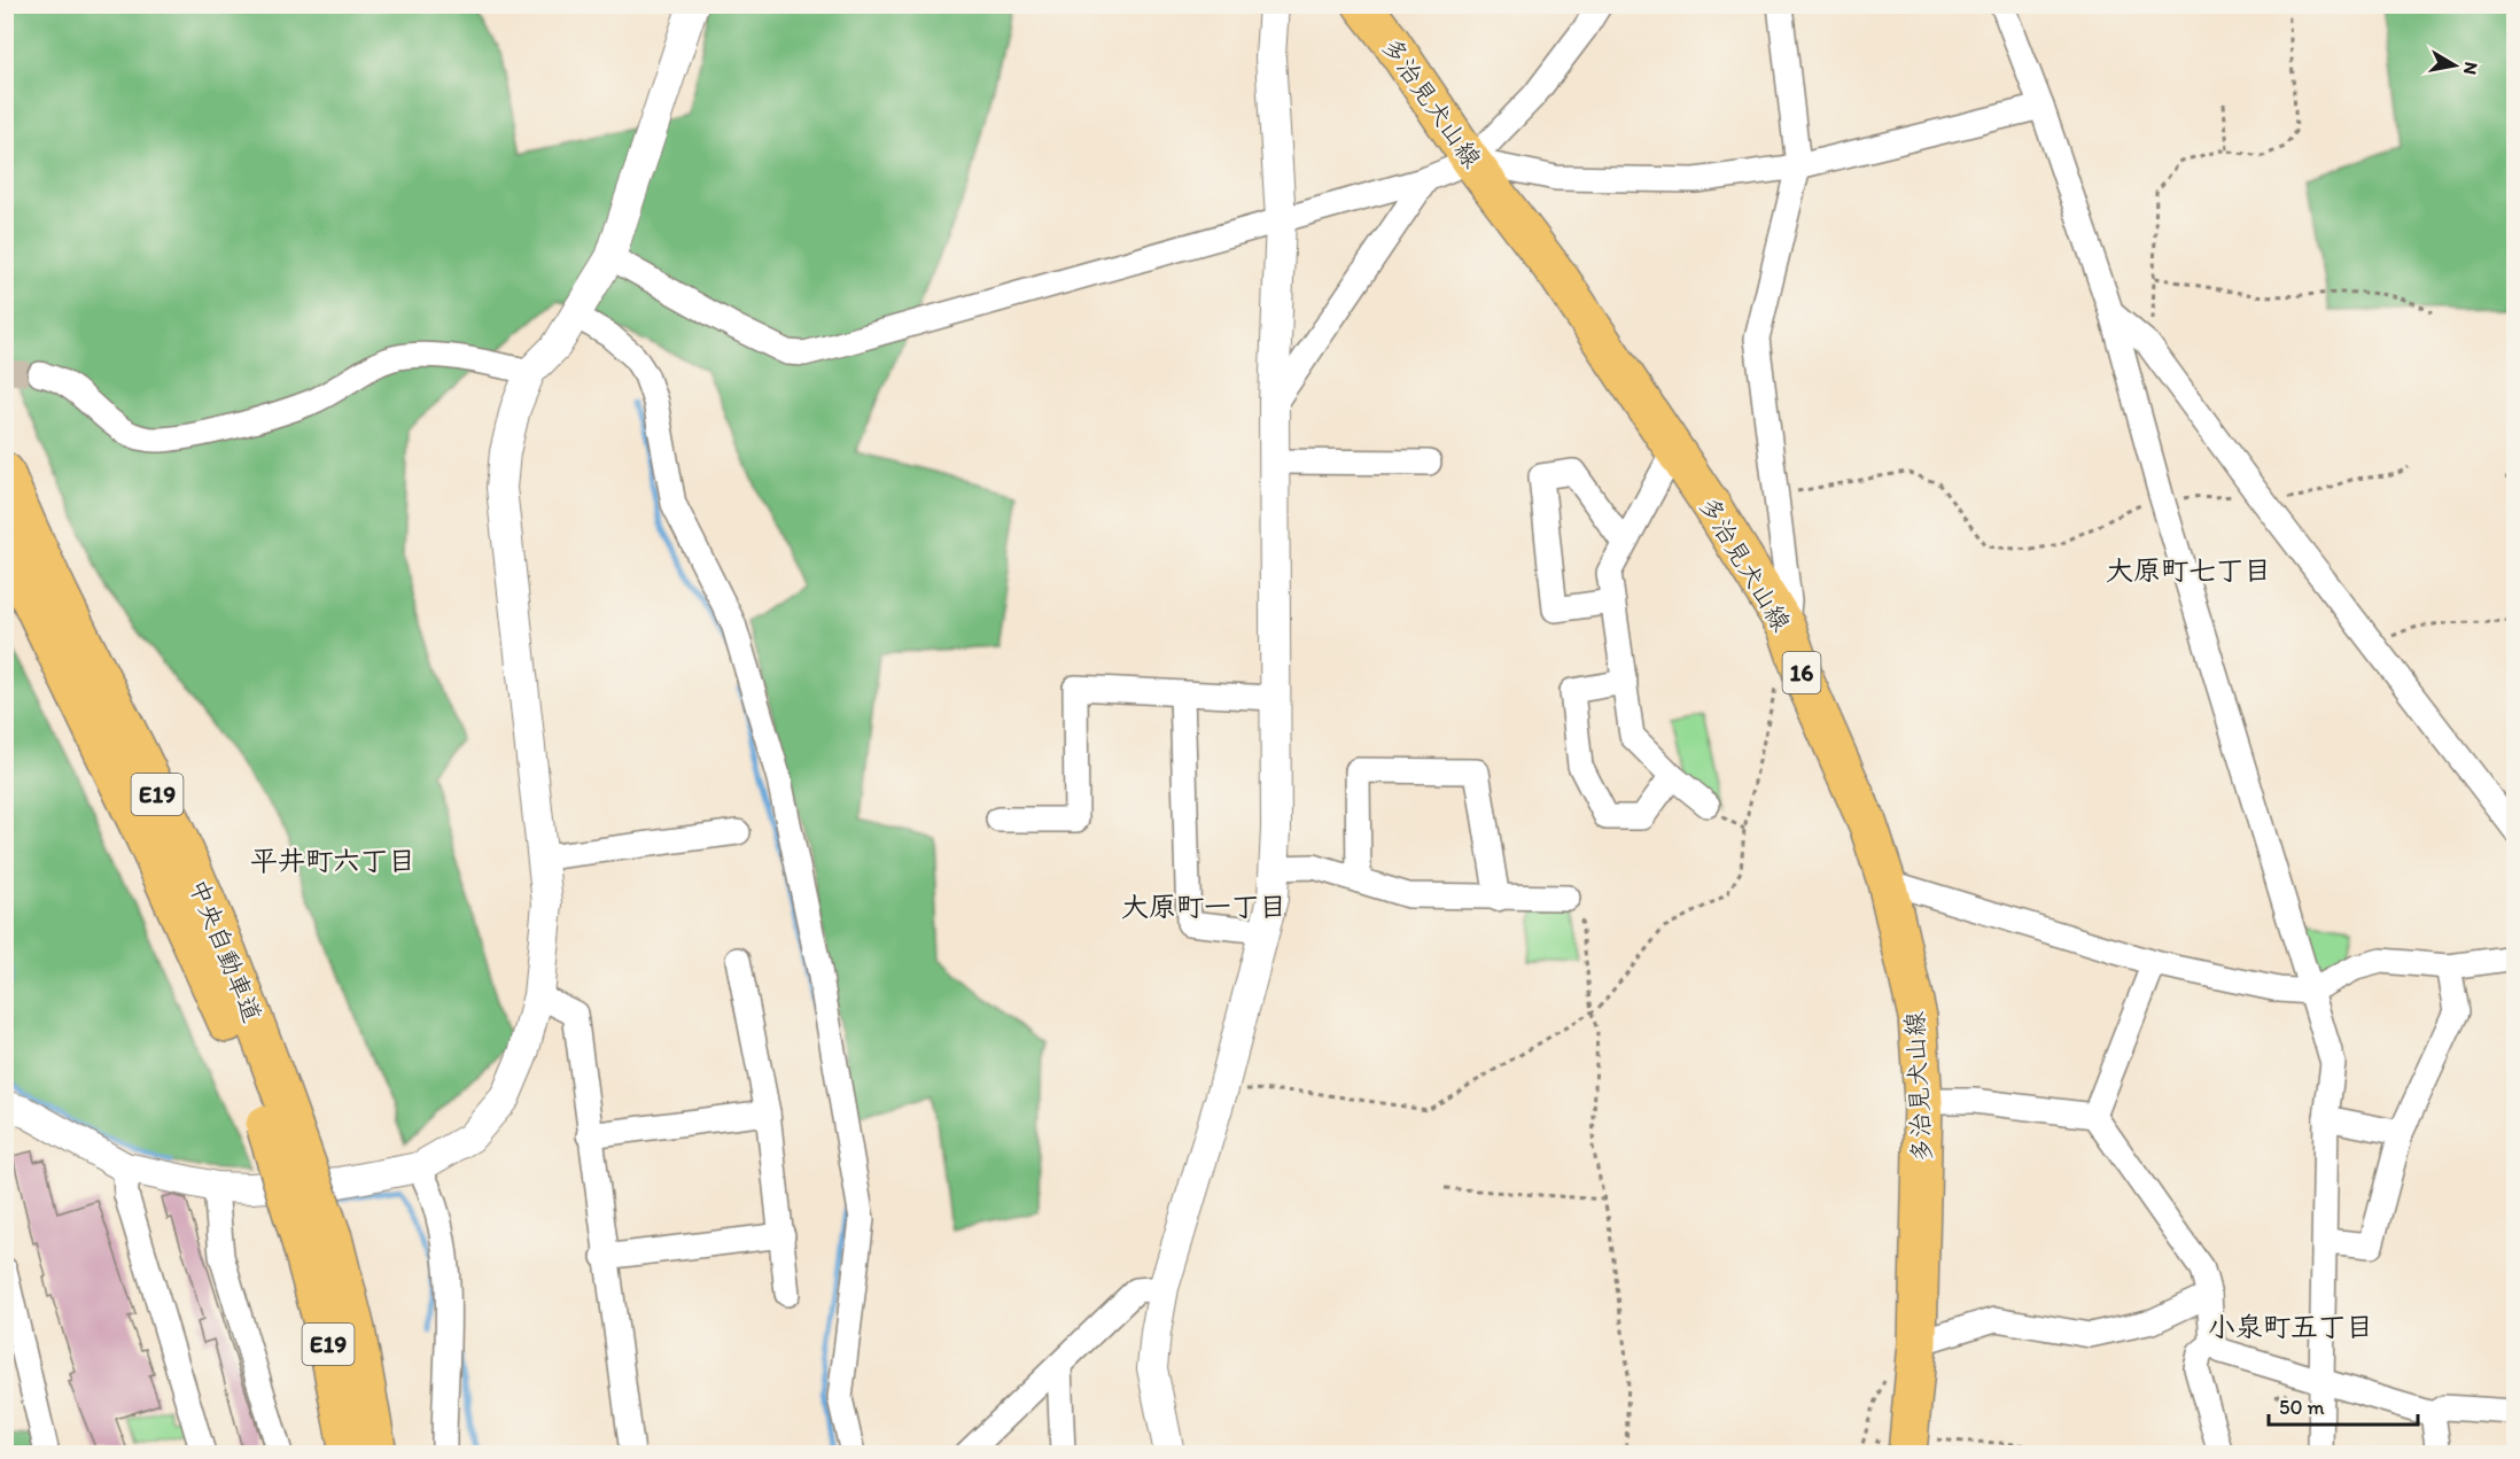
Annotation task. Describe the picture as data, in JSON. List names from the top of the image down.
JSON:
{
  "streets": {
    "main road": [
      "多治見犬山線",
      "16",
      "E19",
      "中央自動車道"
    ]
  },
  "districts": [
    "大原町七丁目",
    "平井町六丁目",
    "大原町一丁目",
    "小泉町五丁目"
  ],
  "scale_bar": "50 m",
  "north": "right"
}
